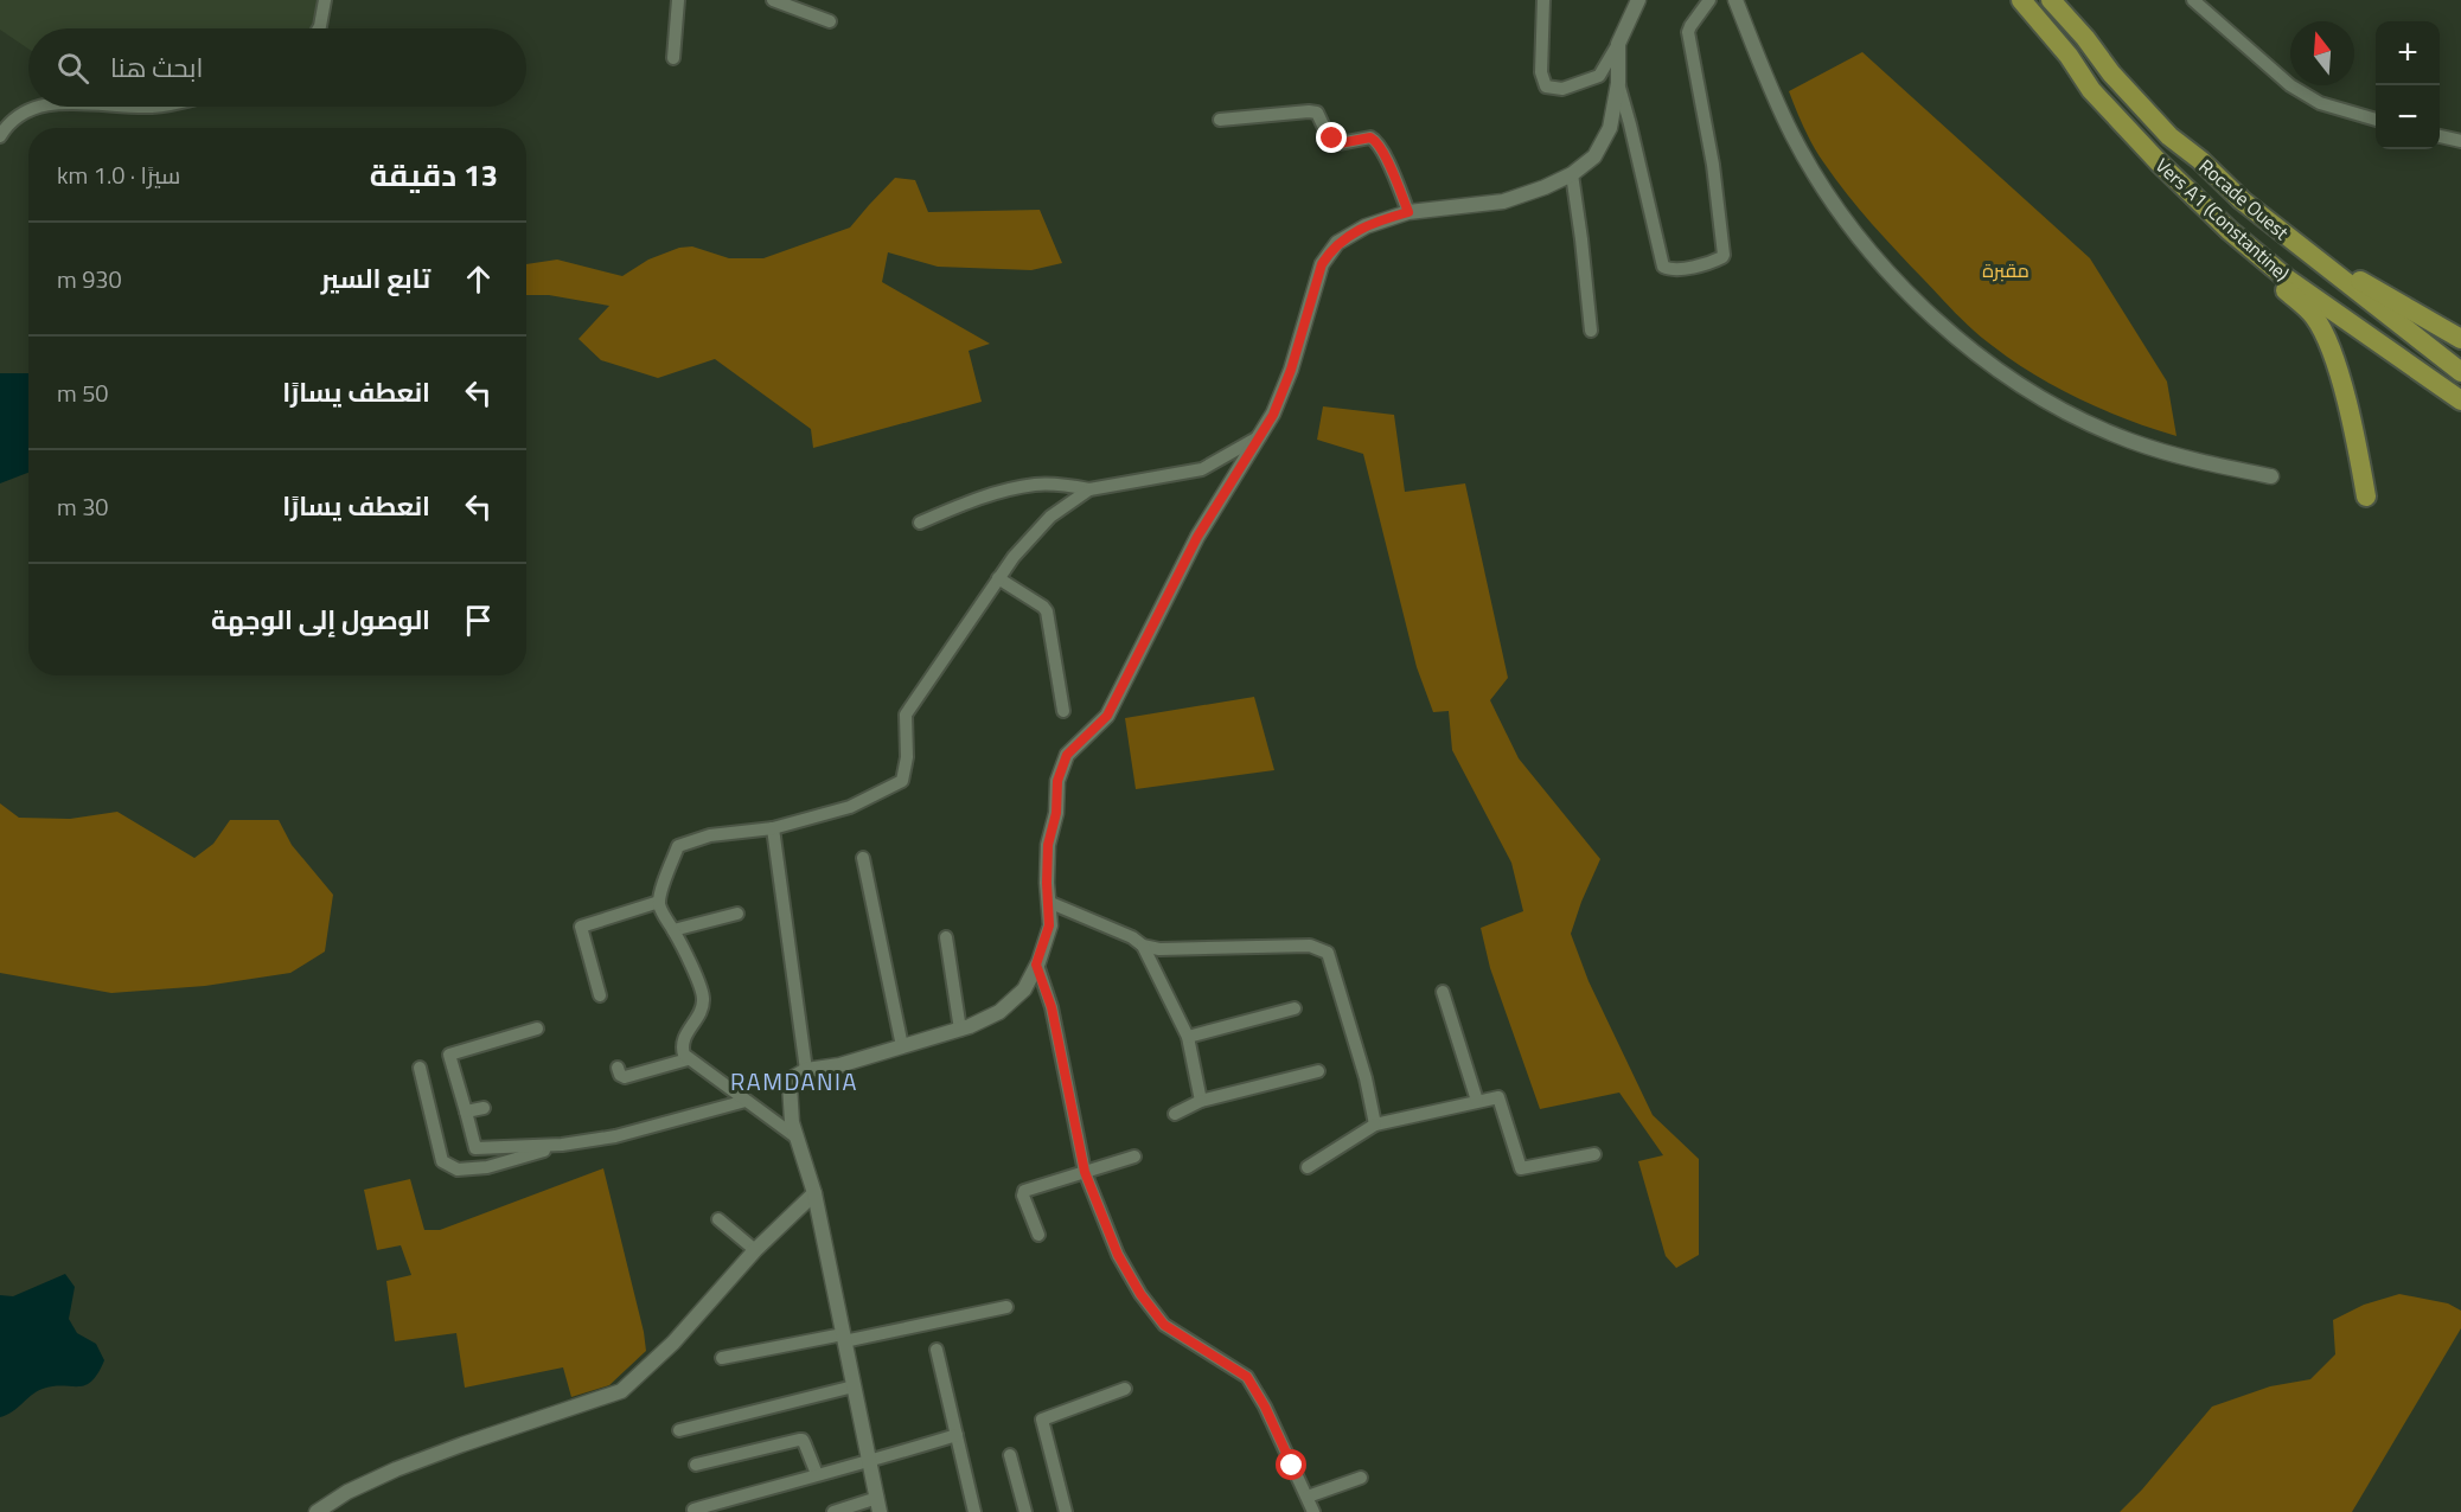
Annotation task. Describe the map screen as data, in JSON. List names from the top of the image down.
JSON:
{
  "streets": {
    "highway": ["Rocade Ouest", "Vers A1 (Constantine)"]
  },
  "districts": ["RAMDANIA"],
  "parks": ["مقبرة"],
  "north": "top",
  "page": {
    "map_buttons": ["+", "−"],
    "search": "ابحث هنا",
    "heading": ["13 دقيقة", "سيرًا · 1.0 km"],
    "list": [
      ["تابع السير", "930 m"],
      ["انعطف يسارًا", "50 m"],
      ["انعطف يسارًا", "30 m"],
      "الوصول إلى الوجهة"
    ]
  }
}
